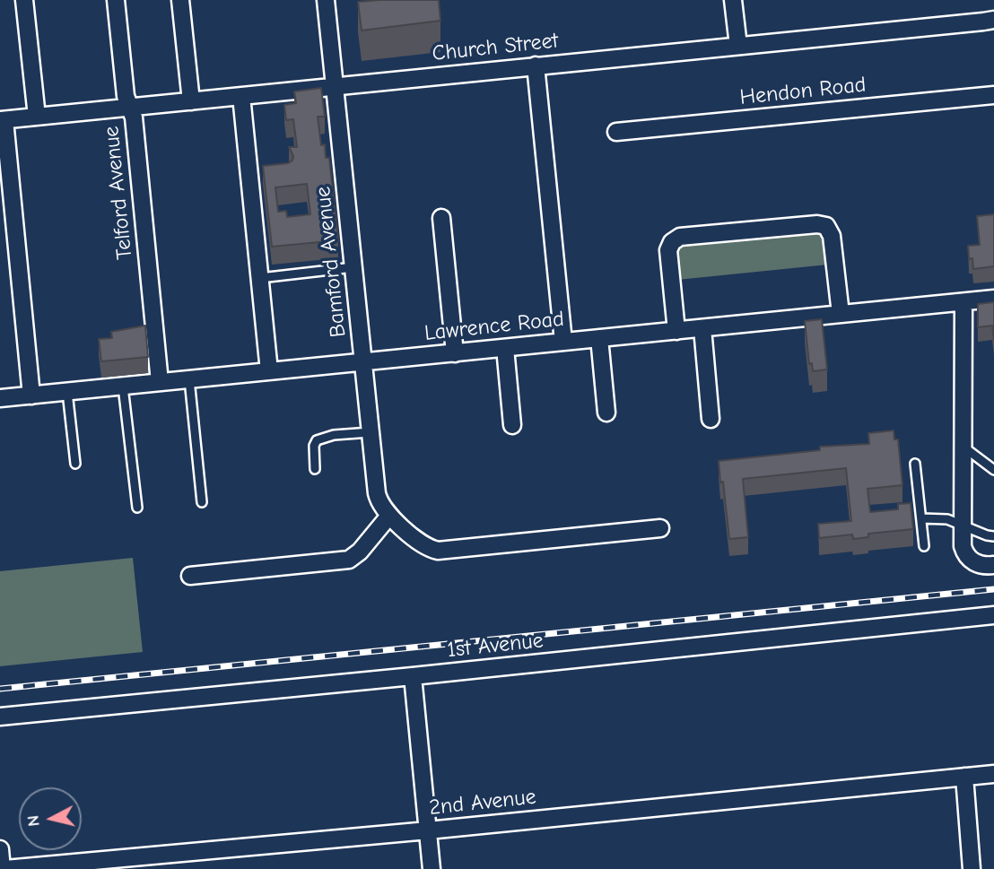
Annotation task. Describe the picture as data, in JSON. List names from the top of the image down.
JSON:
{
  "streets": {
    "street": [
      "Church Street",
      "Hendon Road",
      "Telford Avenue",
      "Bamford Avenue",
      "Lawrence Road",
      "1st Avenue",
      "2nd Avenue"
    ]
  },
  "crossings": [
    ["Church Street", "Telford Avenue"],
    ["Church Street", "Bamford Avenue"],
    ["Telford Avenue", "Lawrence Road"],
    ["Bamford Avenue", "Lawrence Road"]
  ],
  "north": "left"
}
